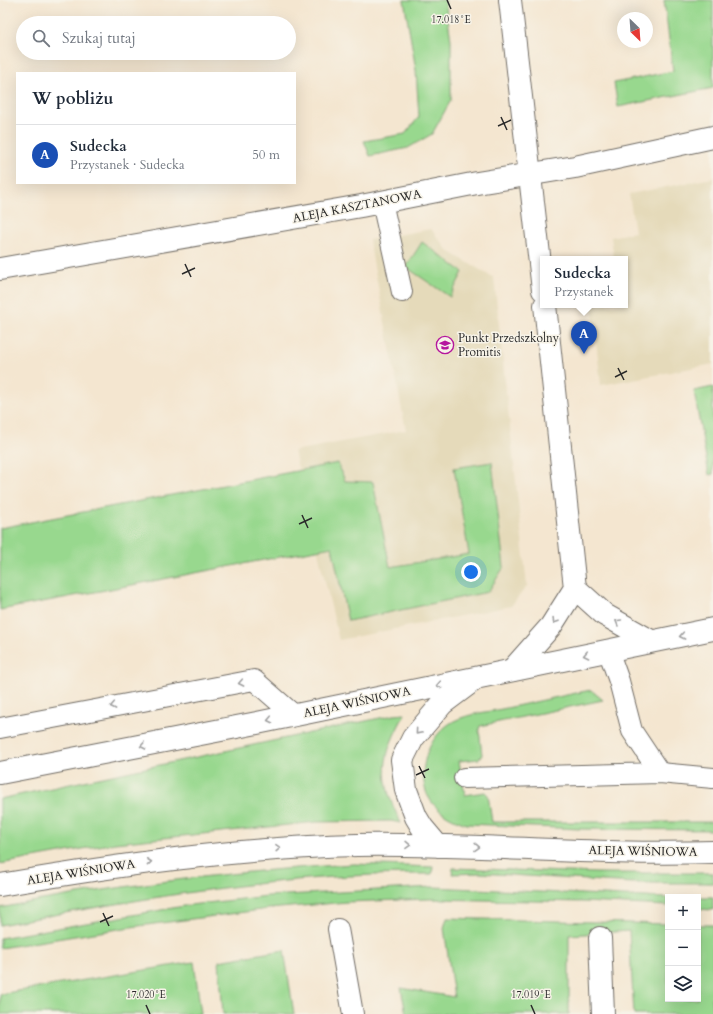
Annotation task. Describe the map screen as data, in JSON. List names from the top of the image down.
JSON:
{
  "streets": {
    "main road": ["ALEJA KASZTANOWA", "ALEJA WIŚNIOWA"]
  },
  "places": {
    "school or university": ["Punkt Przedszkolny Promitis"]
  },
  "north": "bottom right",
  "page": {
    "search": "Szukaj tutaj",
    "heading": "W pobliżu",
    "list": [
      {
        "mark": "A",
        "name": "Sudecka",
        "note": "Przystanek · Sudecka",
        "value": "50 m"
      }
    ],
    "popup": ["Sudecka", "Przystanek"],
    "pins": "A",
    "map_buttons": ["+", "−"]
  },
  "coordinates": ["17.018°E", "17.019°E", "17.020°E"]
}
